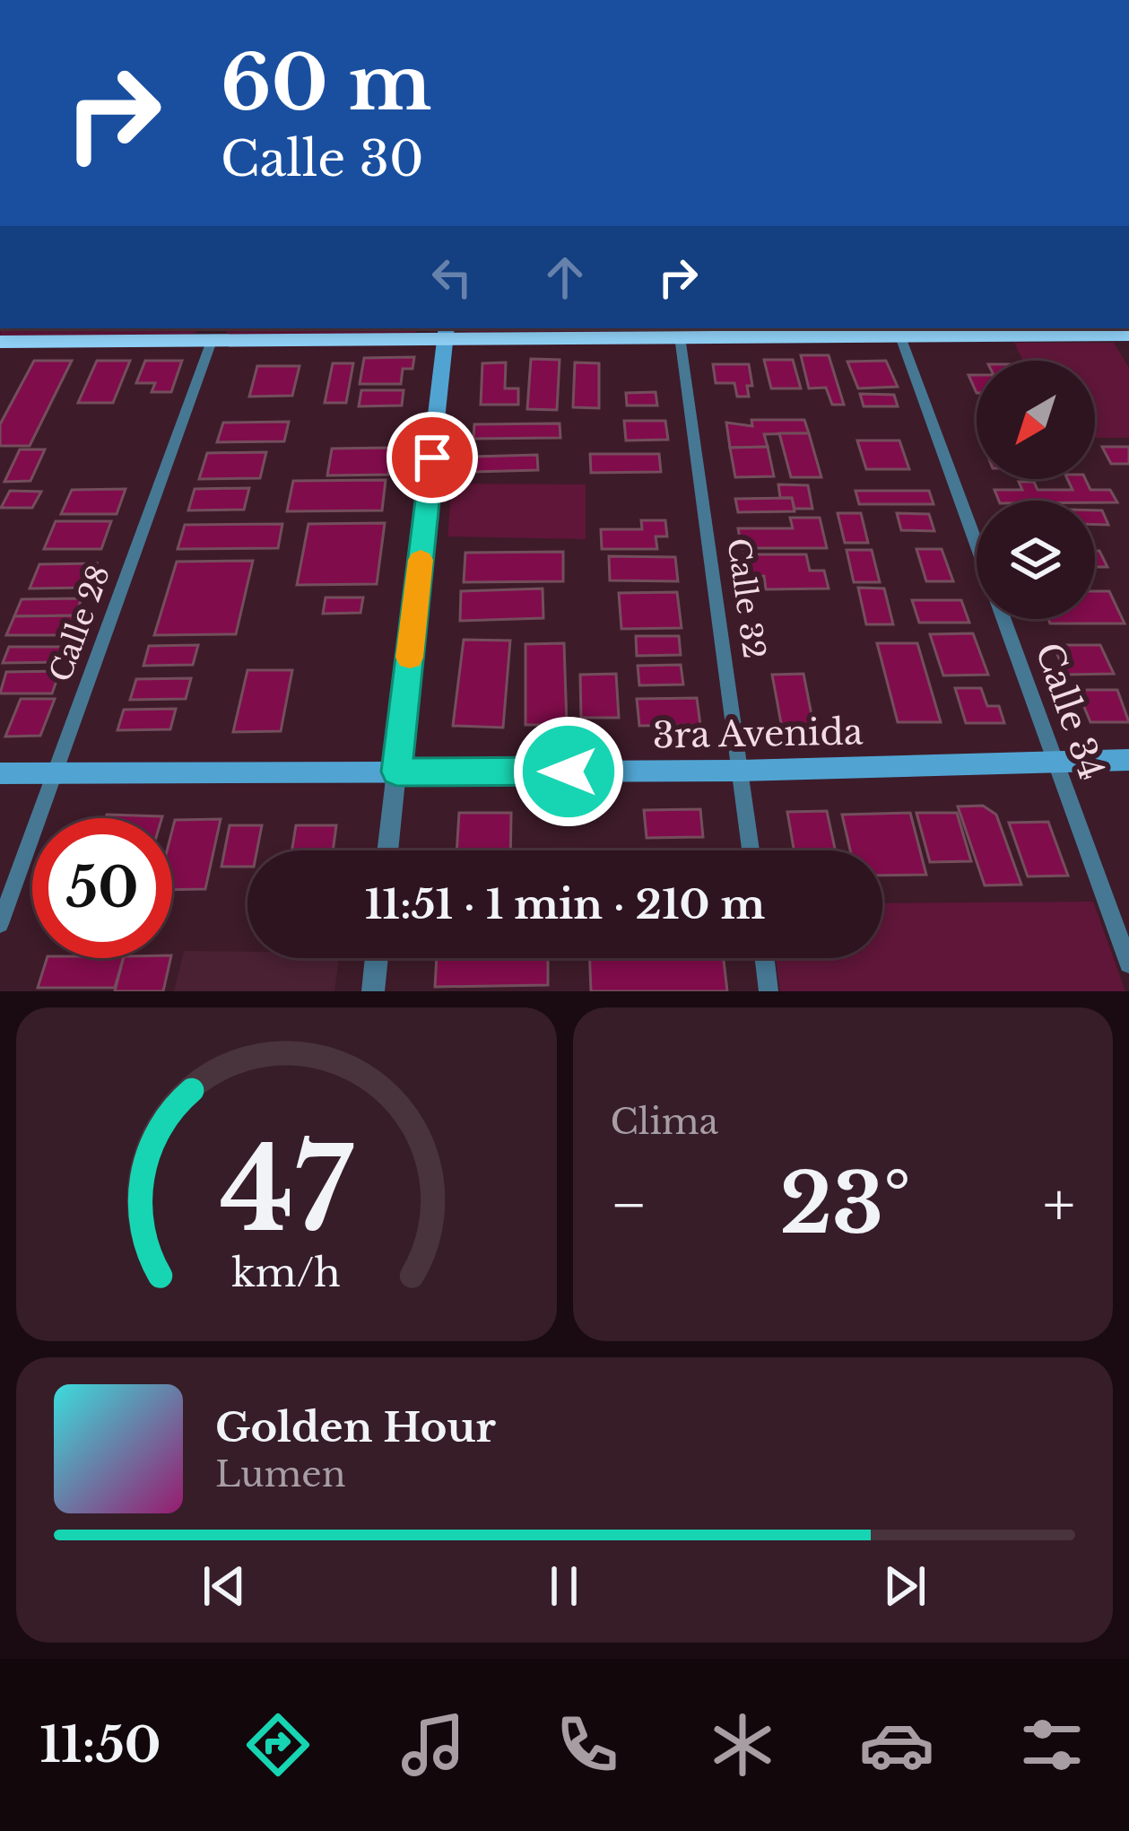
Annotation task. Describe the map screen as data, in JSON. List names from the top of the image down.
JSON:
{
  "streets": {
    "main road": ["3ra Avenida"],
    "street": ["Calle 32", "Calle 28", "Calle 34"]
  },
  "crossings": [
    ["Calle 32", "3ra Avenida"],
    ["Calle 28", "3ra Avenida"],
    ["Calle 34", "3ra Avenida"]
  ],
  "north": "bottom left",
  "page": {
    "turn": ["60 m", "Calle 30"],
    "limit": "50",
    "trip": "11:51 · 1 min · 210 m",
    "tile": "Clima",
    "heat": ["−", "23°", "+"],
    "song": ["Golden Hour", "Lumen"],
    "tabs": "11:50",
    "gauge": ["47", "km/h"]
  }
}
